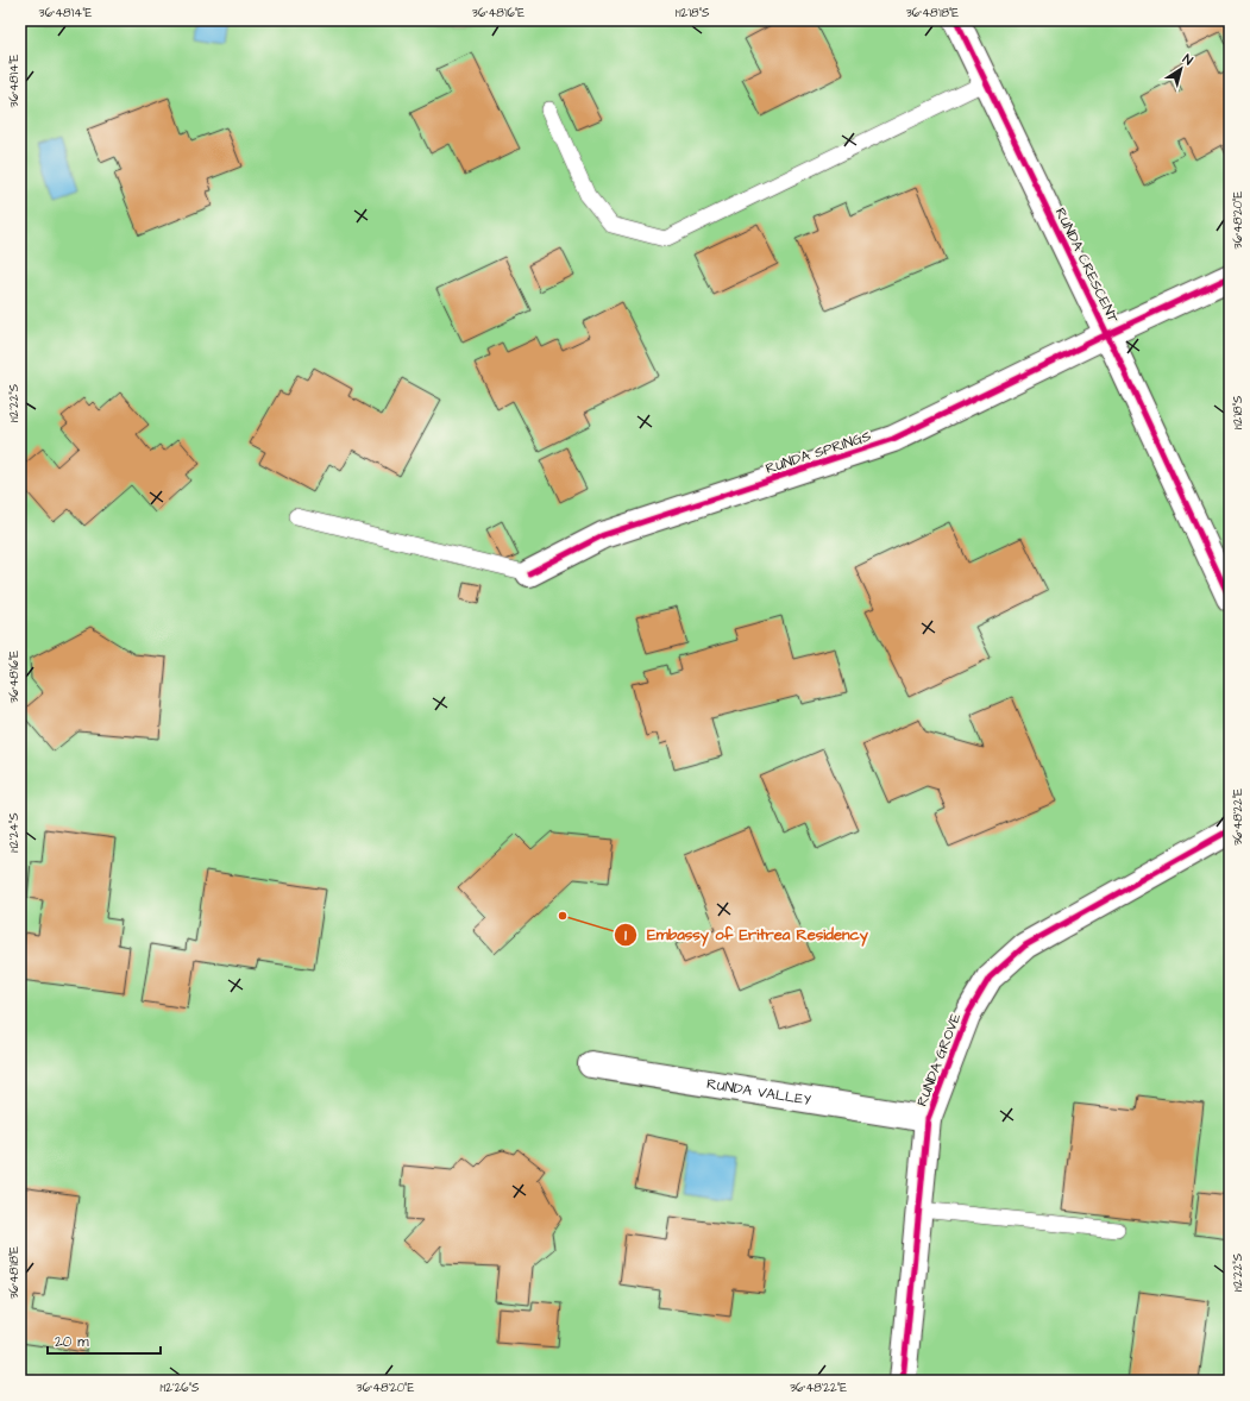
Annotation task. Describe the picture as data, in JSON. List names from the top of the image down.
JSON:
{
  "streets": {
    "street": [
      "RUNDA CRESCENT",
      "RUNDA SPRINGS",
      "RUNDA GROVE",
      "RUNDA VALLEY"
    ]
  },
  "crossings": [
    ["RUNDA CRESCENT", "RUNDA SPRINGS"],
    ["RUNDA GROVE", "RUNDA VALLEY"]
  ],
  "places": ["Embassy of Eritrea Residency"],
  "scale_bar": "20 m",
  "north": "top right",
  "coordinates": [
    "36°48'14\"E",
    "36°48'16\"E",
    "1°12'18\"S",
    "36°48'18\"E",
    "36°48'20\"E",
    "1°12'22\"S",
    "36°48'22\"E",
    "1°12'24\"S",
    "1°12'26\"S"
  ]
}
